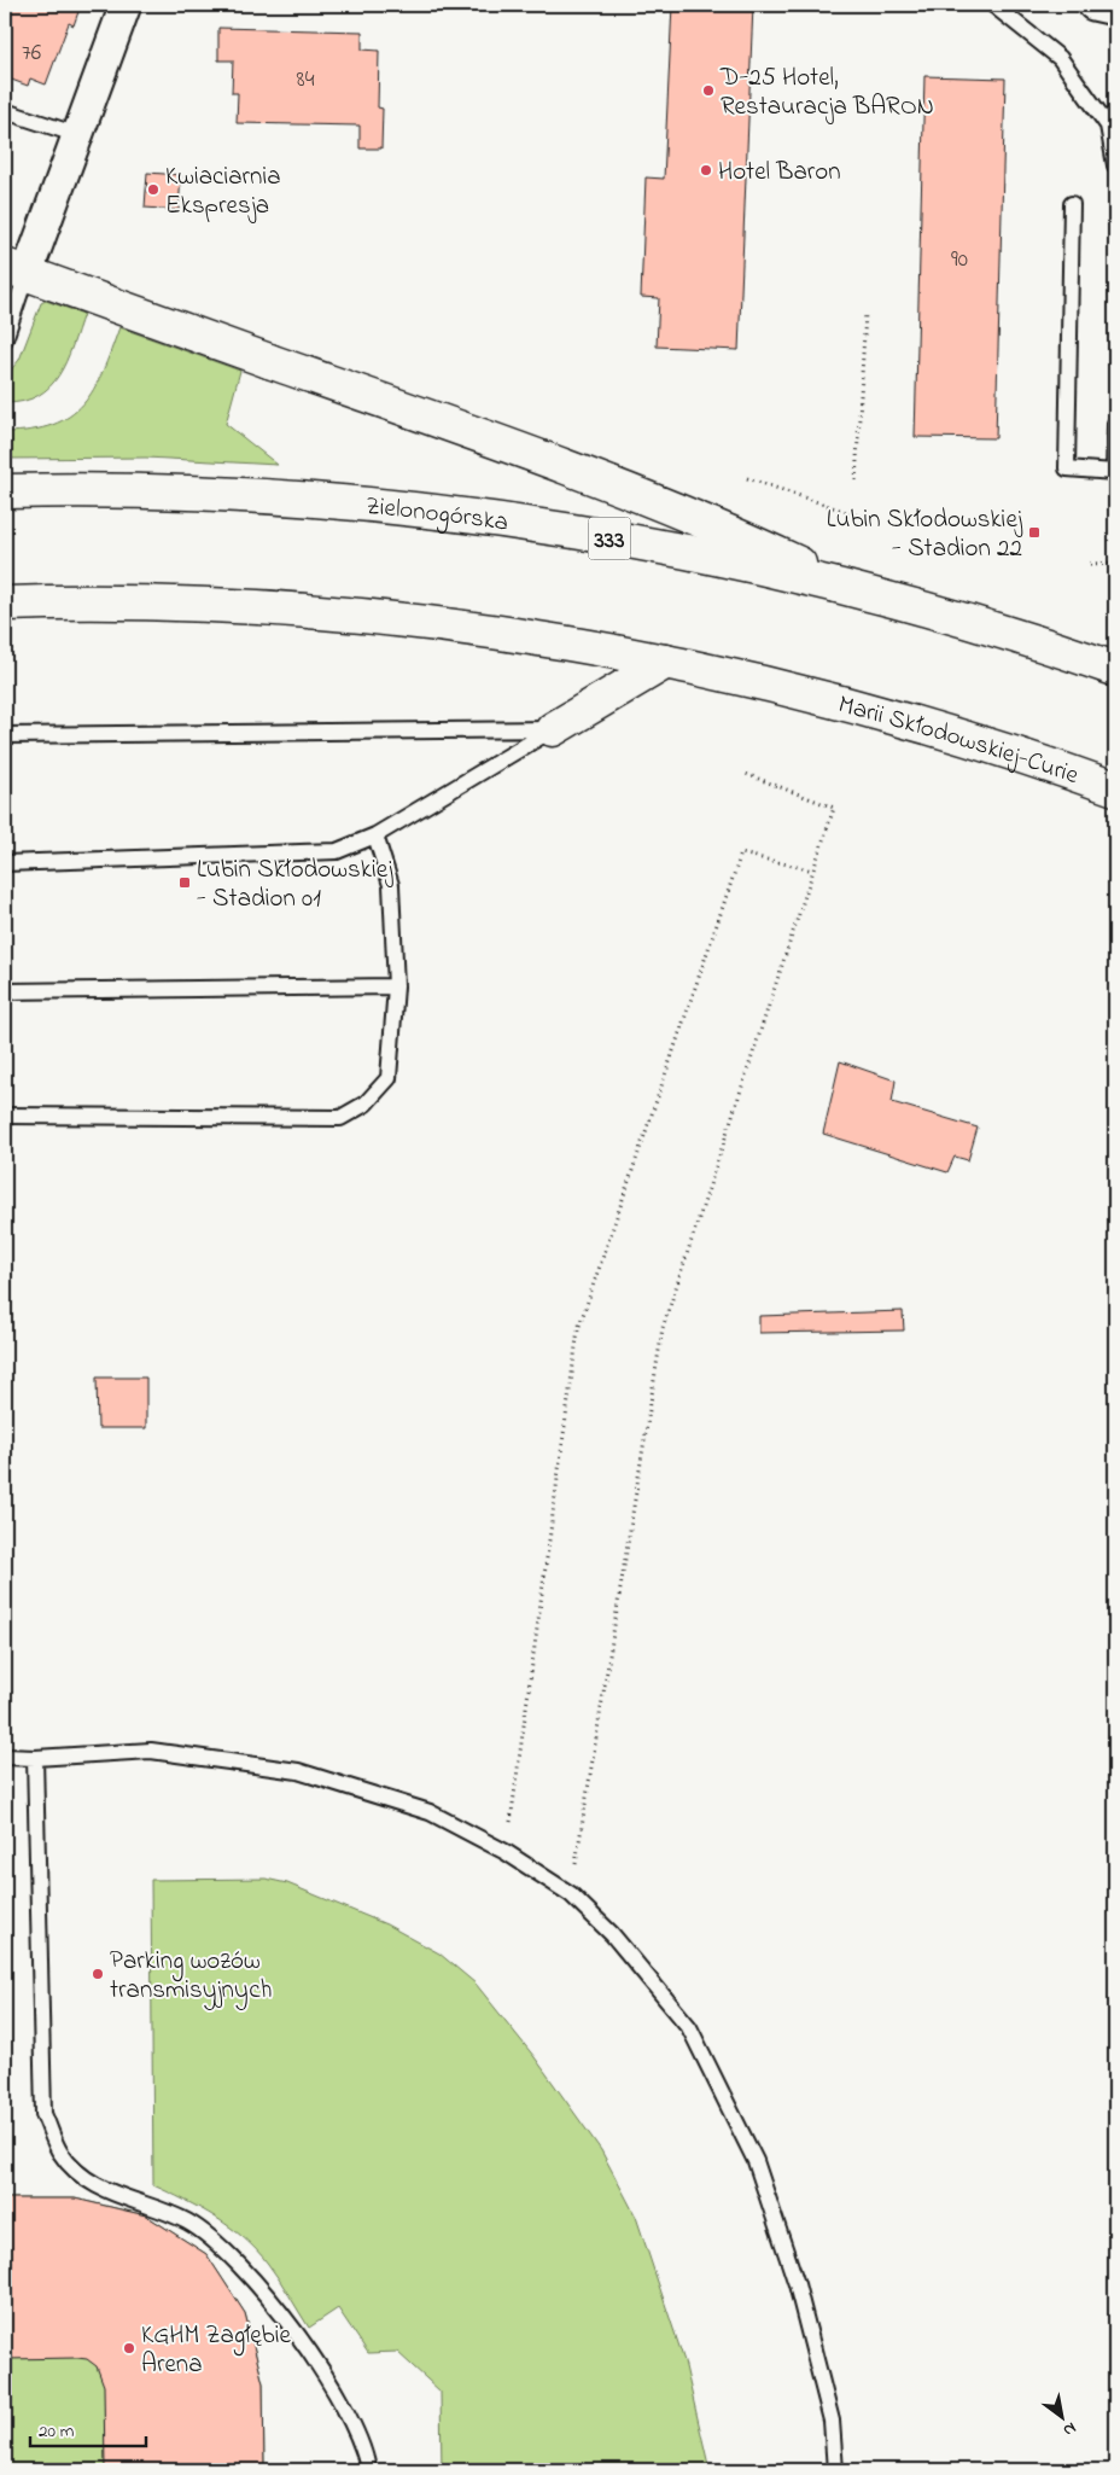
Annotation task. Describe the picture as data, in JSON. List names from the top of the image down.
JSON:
{
  "streets": {
    "main road": ["Zielonogórska", "333", "Marii Skłodowskiej-Curie"]
  },
  "crossings": [
    ["Zielonogórska", "333"]
  ],
  "places": {
    "other": [
      "D-25 Hotel, Restauracja BARON",
      "Hotel Baron",
      "Kwiaciarnia Ekspresja",
      "Parking wozów transmisyjnych",
      "KGHM Zagłębie Arena"
    ],
    "transit": ["Lubin Skłodowskiej - Stadion 22", "Lubin Skłodowskiej - Stadion 01"]
  },
  "house_numbers": ["76", "84", "90"],
  "scale_bar": "20 m",
  "north": "bottom right"
}
